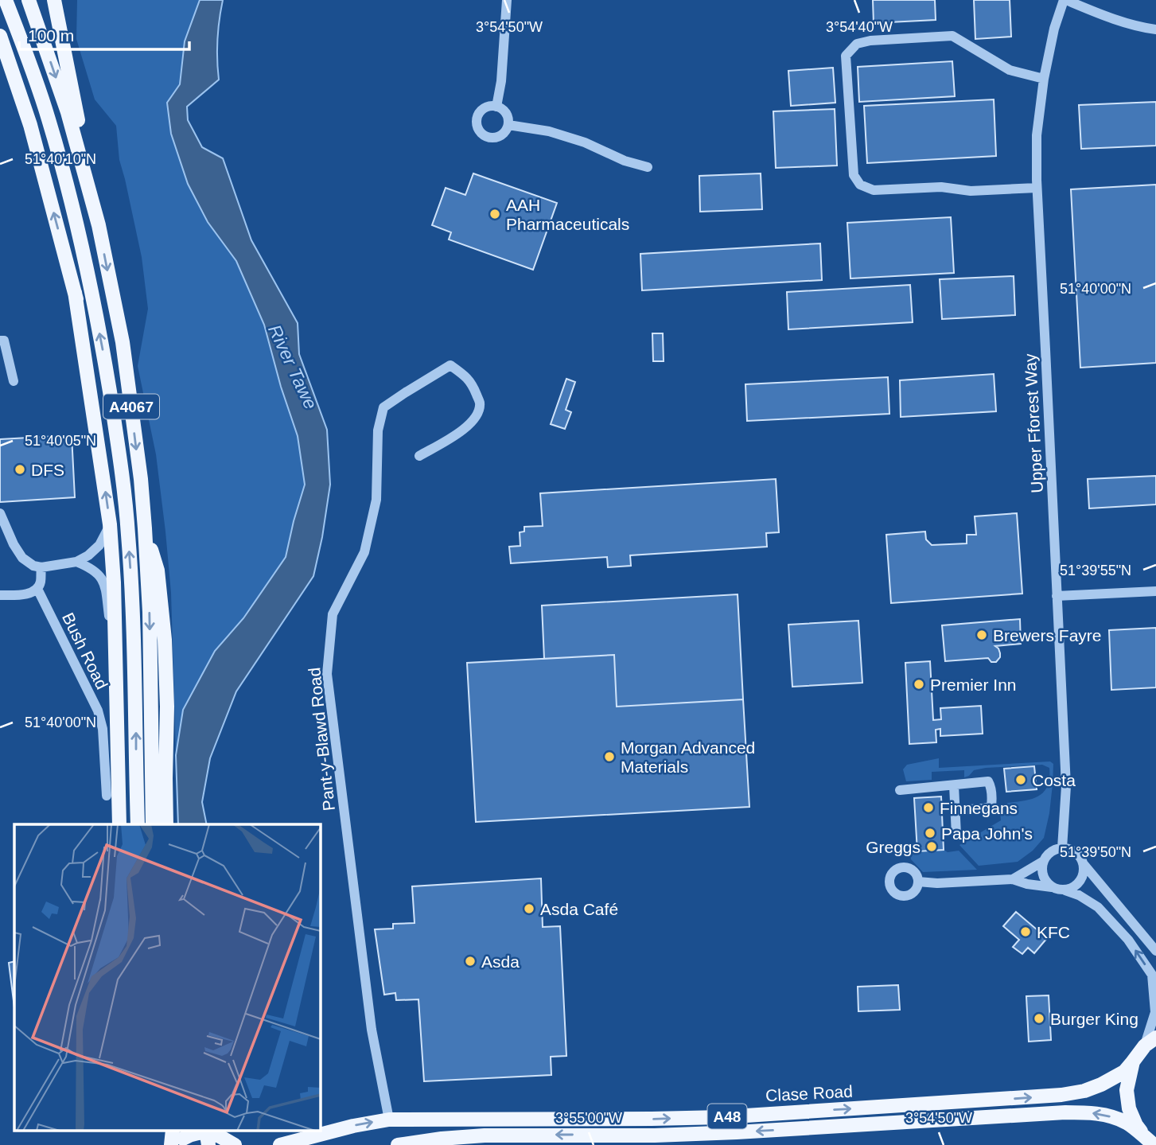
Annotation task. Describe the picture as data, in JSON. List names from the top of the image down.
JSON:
{
  "streets": {
    "main road": ["A4067", "Clase Road", "A48"],
    "street": ["Upper Fforest Way", "Bush Road", "Pant-y-Blawd Road"]
  },
  "crossings": [
    ["Pant-y-Blawd Road", "Clase Road"]
  ],
  "water": ["River Tawe"],
  "places": [
    "AAH Pharmaceuticals",
    "DFS",
    "Brewers Fayre",
    "Premier Inn",
    "Morgan Advanced Materials",
    "Costa",
    "Finnegans",
    "Papa John's",
    "Greggs",
    "Asda Café",
    "KFC",
    "Asda",
    "Burger King"
  ],
  "scale_bar": "100 m",
  "coordinates": [
    "3°54'50\"W",
    "3°54'40\"W",
    "51°40'10\"N",
    "51°40'00\"N",
    "51°40'05\"N",
    "51°39'55\"N",
    "51°39'50\"N",
    "3°55'00\"W"
  ]
}
